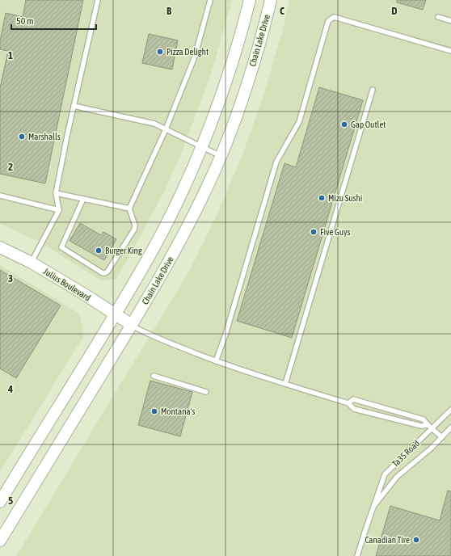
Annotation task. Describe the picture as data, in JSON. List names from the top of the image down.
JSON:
{
  "streets": {
    "street": ["Chain Lake Drive", "Julius Boulevard"],
    "lane": ["Ta35 Road"]
  },
  "crossings": [
    ["Chain Lake Drive", "Julius Boulevard"]
  ],
  "places": [
    "Pizza Delight",
    "Gap Outlet",
    "Marshalls",
    "Mizu Sushi",
    "Five Guys",
    "Burger King",
    "Montana's",
    "Canadian Tire"
  ],
  "scale_bar": "50 m",
  "grid": {
    "columns": ["B", "C", "D"],
    "rows": [
      "1",
      "2",
      "3",
      "4",
      "5"
    ]
  }
}
